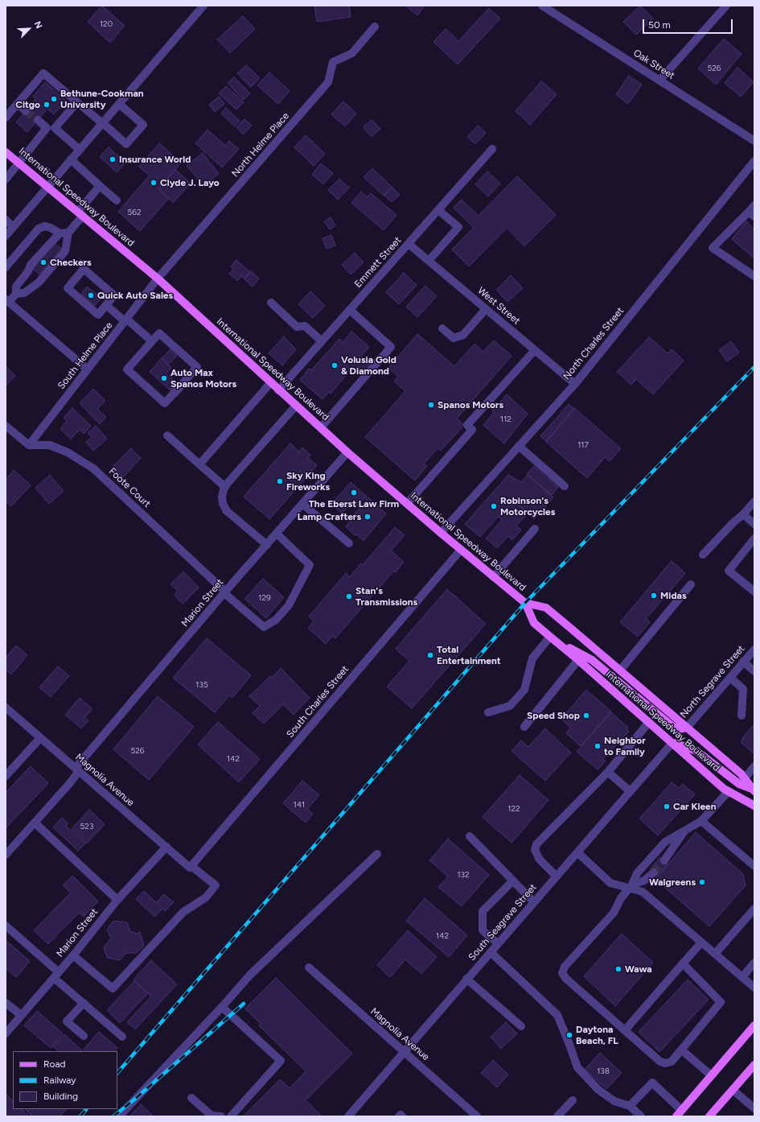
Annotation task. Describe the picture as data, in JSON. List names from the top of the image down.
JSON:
{
  "streets": {
    "main road": ["International Speedway Boulevard"],
    "street": [
      "Oak Street",
      "North Helme Place",
      "Emmett Street",
      "West Street",
      "North Charles Street",
      "South Helme Place",
      "Foote Court",
      "Marion Street",
      "North Segrave Street",
      "South Charles Street",
      "Magnolia Avenue",
      "South Seagrave Street"
    ]
  },
  "crossings": [
    ["North Helme Place", "International Speedway Boulevard"],
    ["North Helme Place", "South Helme Place"],
    ["International Speedway Boulevard", "Emmett Street"],
    ["International Speedway Boulevard", "North Charles Street"],
    ["International Speedway Boulevard", "South Helme Place"],
    ["International Speedway Boulevard", "Marion Street"],
    ["International Speedway Boulevard", "North Segrave Street"],
    ["International Speedway Boulevard", "South Charles Street"],
    ["International Speedway Boulevard", "South Seagrave Street"],
    ["Emmett Street", "West Street"],
    ["West Street", "North Charles Street"],
    ["South Helme Place", "Foote Court"],
    ["Foote Court", "Marion Street"],
    ["Marion Street", "Magnolia Avenue"],
    ["South Charles Street", "Magnolia Avenue"],
    ["Magnolia Avenue", "South Seagrave Street"]
  ],
  "places": [
    "Bethune-Cookman University",
    "Citgo",
    "Insurance World",
    "Clyde J. Layo",
    "Checkers",
    "Quick Auto Sales",
    "Volusia Gold & Diamond",
    "Auto Max Spanos Motors",
    "Spanos Motors",
    "Sky King Fireworks",
    "The Eberst Law Firm",
    "Robinson's Motorcycles",
    "Lamp Crafters",
    "Midas",
    "Stan's Transmissions",
    "Total Entertainment",
    "Speed Shop",
    "Neighbor to Family",
    "Car Kleen",
    "Walgreens",
    "Wawa",
    "Daytona Beach, FL"
  ],
  "house_numbers": [
    "120",
    "526",
    "562",
    "112",
    "117",
    "129",
    "135",
    "526",
    "142",
    "141",
    "122",
    "523",
    "132",
    "142",
    "138"
  ],
  "legend": ["Road", "Railway", "Building"],
  "scale_bar": "50 m",
  "north": "top right"
}
